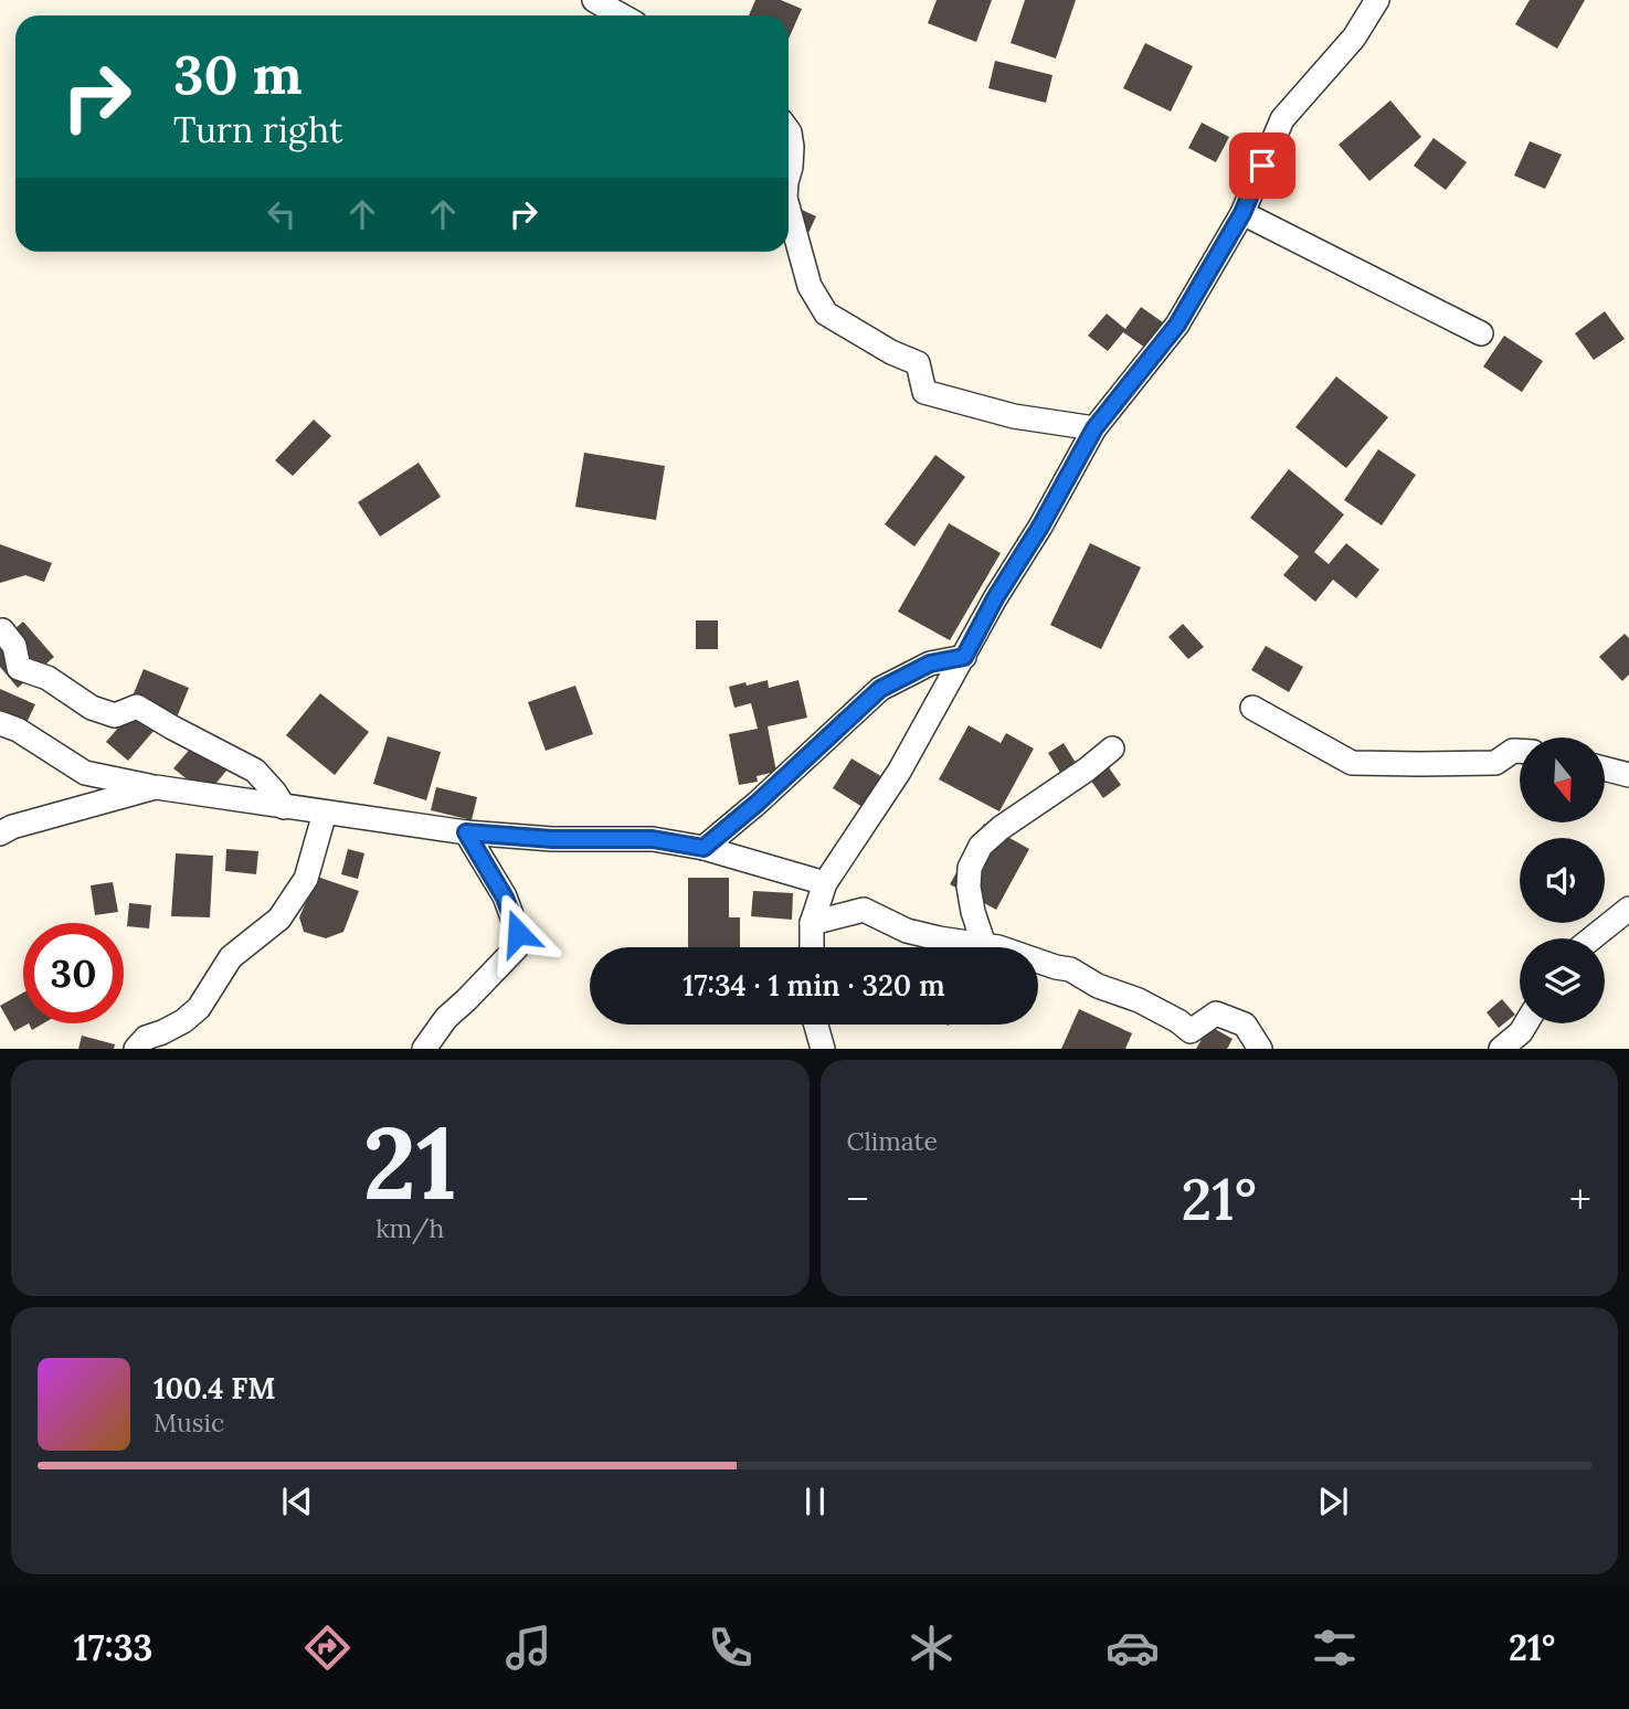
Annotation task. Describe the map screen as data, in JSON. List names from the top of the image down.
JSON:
{
  "north": "bottom",
  "page": {
    "turn": ["30 m", "Turn right"],
    "limit": "30",
    "trip": "17:34 · 1 min · 320 m",
    "tile": [
      ["21", "km/h"],
      "Climate"
    ],
    "heat": ["−", "21°", "+"],
    "song": ["100.4 FM", "Music"],
    "tabs": ["17:33", "21°"]
  }
}
